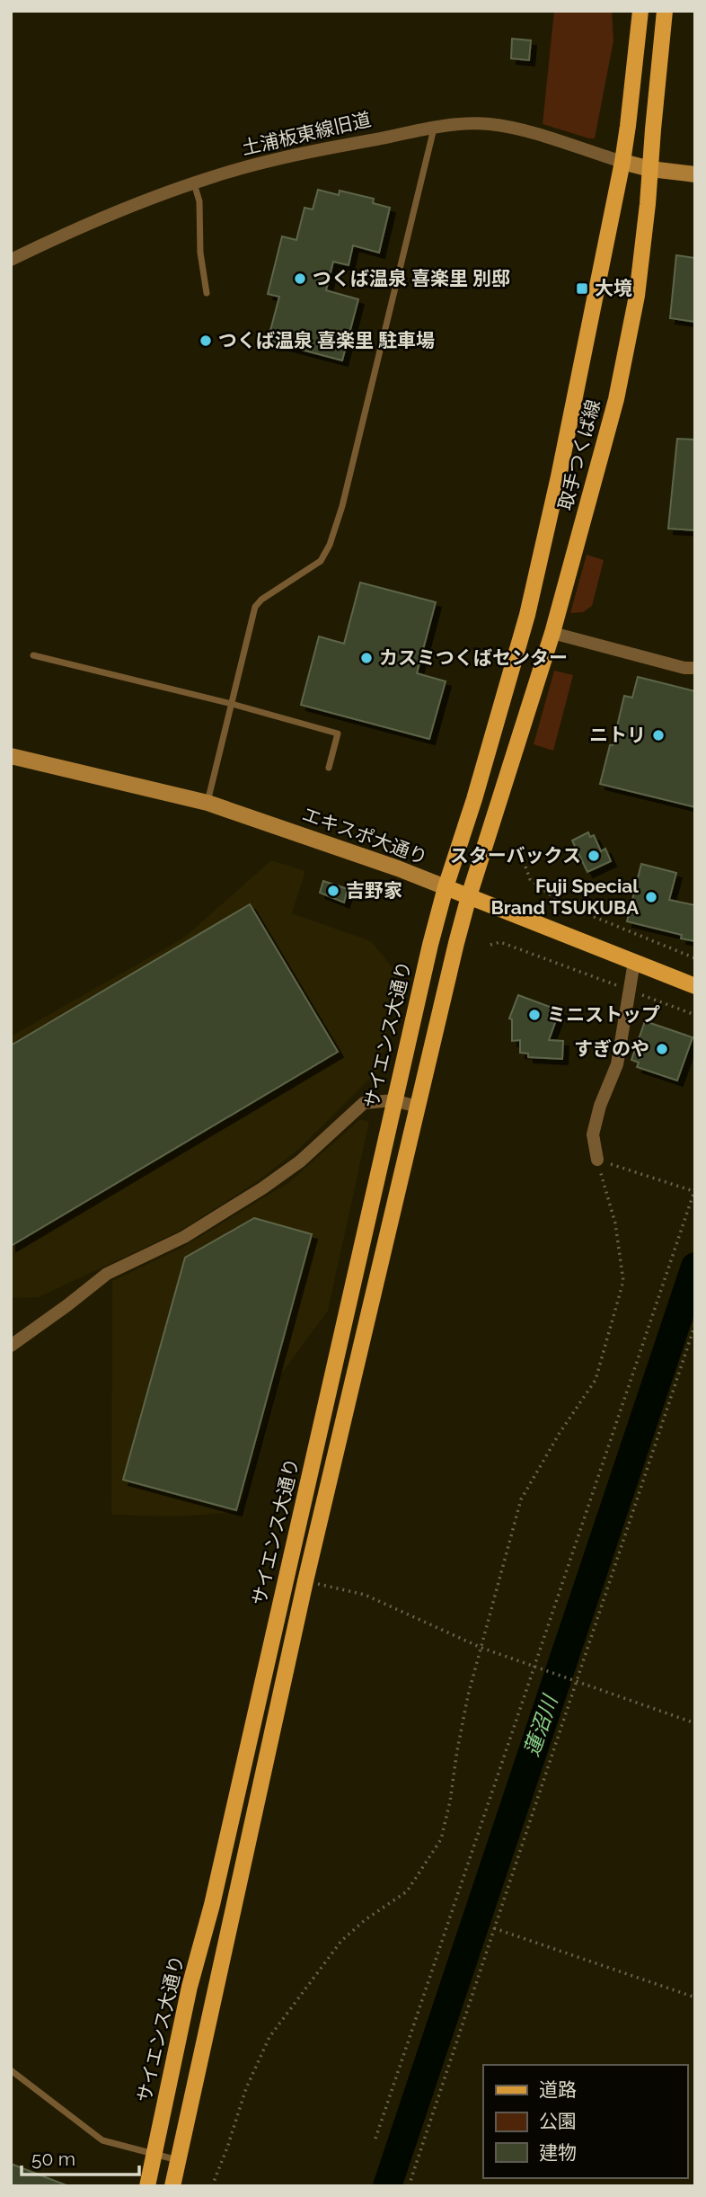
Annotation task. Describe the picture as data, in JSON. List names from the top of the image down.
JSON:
{
  "streets": {
    "main road": ["取手つくば線", "エキスポ大通り", "サイエンス大通り"],
    "street": ["土浦板東線旧道"]
  },
  "crossings": [
    ["土浦板東線旧道", "取手つくば線"],
    ["取手つくば線", "エキスポ大通り"],
    ["取手つくば線", "サイエンス大通り"],
    ["エキスポ大通り", "サイエンス大通り"]
  ],
  "water": ["蓮沼川"],
  "places": {
    "other": [
      "つくば温泉 喜楽里 別邸",
      "つくば温泉 喜楽里 駐車場",
      "カスミつくばセンター",
      "ニトリ",
      "スターバックス",
      "吉野家",
      "Fuji Special Brand TSUKUBA",
      "ミニストップ",
      "すぎのや"
    ],
    "transit": ["大境"]
  },
  "legend": ["道路", "公園", "建物"],
  "scale_bar": "50 m"
}
